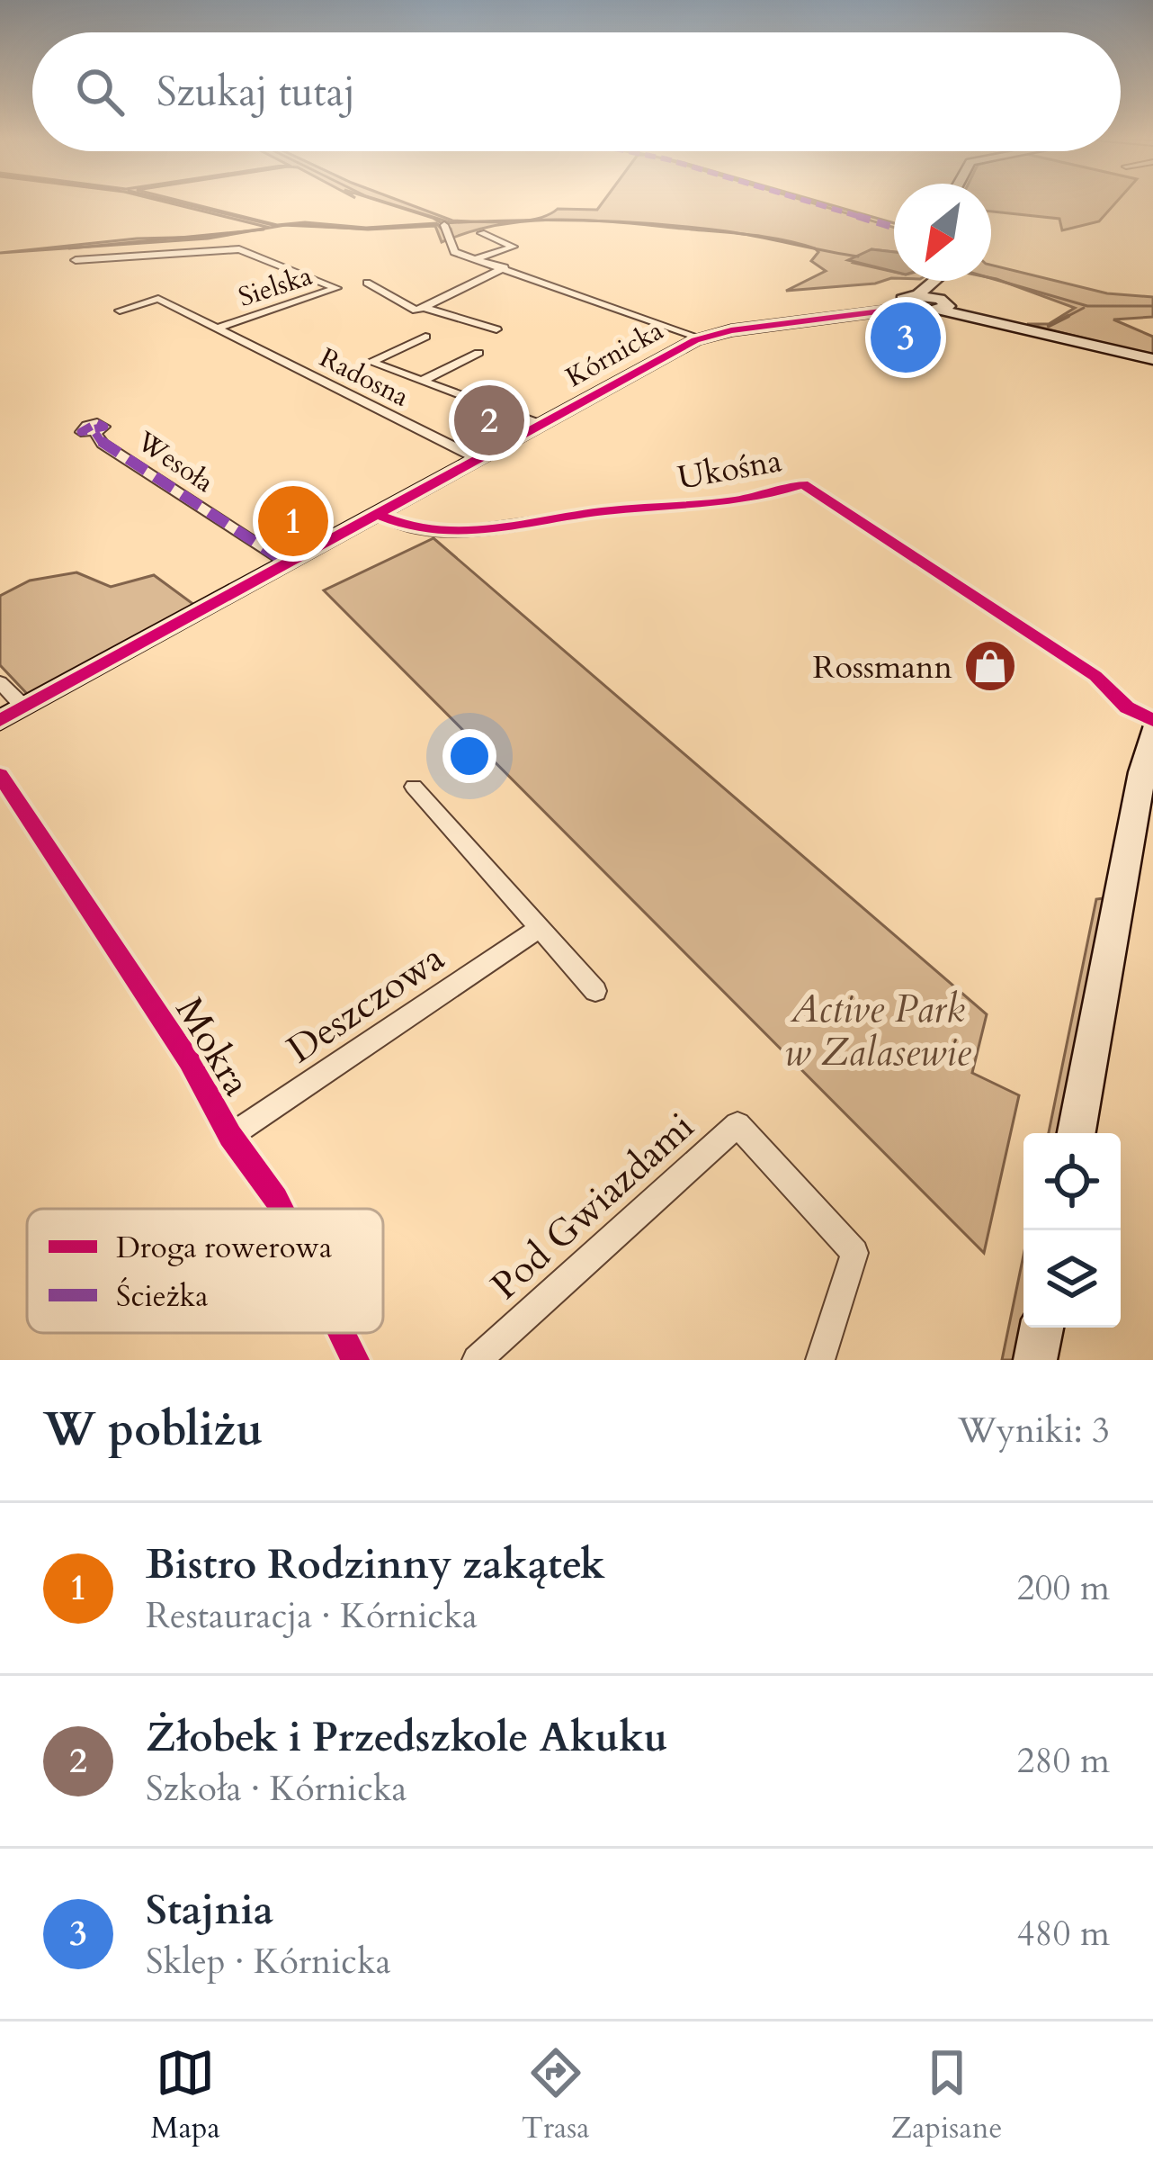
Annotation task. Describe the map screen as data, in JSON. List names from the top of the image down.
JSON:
{
  "streets": {
    "street": [
      "Sielska",
      "Kórnicka",
      "Radosna",
      "Wesoła",
      "Ukośna",
      "Deszczowa",
      "Mokra",
      "Pod Gwiazdami"
    ]
  },
  "crossings": [
    ["Sielska", "Radosna"],
    ["Kórnicka", "Radosna"],
    ["Kórnicka", "Wesoła"],
    ["Kórnicka", "Ukośna"],
    ["Deszczowa", "Mokra"]
  ],
  "parks": ["Active Park w Zalasewie"],
  "places": {
    "shop": ["Rossmann"]
  },
  "legend": ["Droga rowerowa", "Ścieżka"],
  "north": "bottom left",
  "page": {
    "search": "Szukaj tutaj",
    "pins": ["3", "2", "1"],
    "heading": ["W pobliżu", "Wyniki: 3"],
    "list": [
      {
        "mark": "1",
        "name": "Bistro Rodzinny zakątek",
        "note": "Restauracja · Kórnicka",
        "value": "200 m"
      },
      {
        "mark": "2",
        "name": "Żłobek i Przedszkole Akuku",
        "note": "Szkoła · Kórnicka",
        "value": "280 m"
      },
      {
        "mark": "3",
        "name": "Stajnia",
        "note": "Sklep · Kórnicka",
        "value": "480 m"
      }
    ],
    "nav": ["Mapa", "Trasa", "Zapisane"]
  }
}
